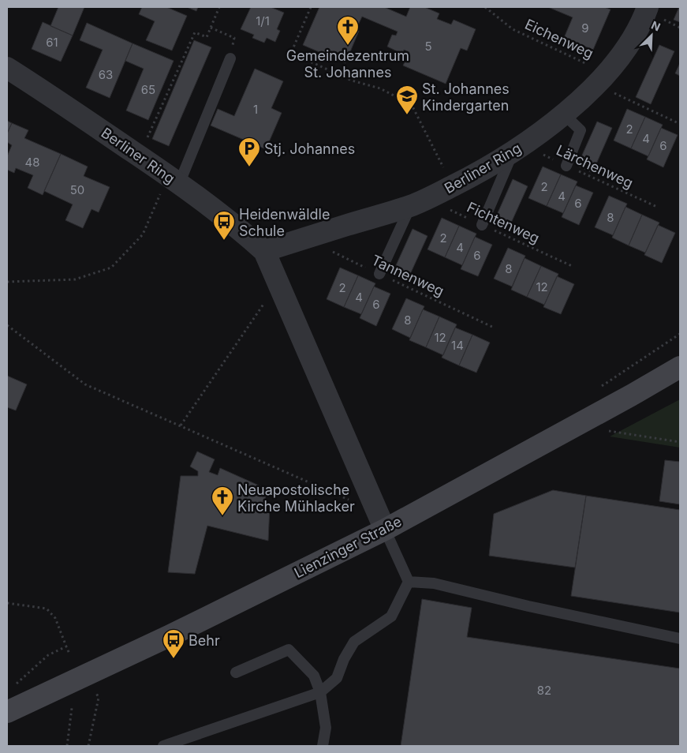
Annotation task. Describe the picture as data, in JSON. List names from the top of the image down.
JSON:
{
  "streets": {
    "street": ["Berliner Ring", "Lienzinger Straße"],
    "path": [
      "Eichenweg",
      "Lärchenweg",
      "Fichtenweg",
      "Tannenweg"
    ]
  },
  "crossings": [
    ["Eichenweg", "Berliner Ring"],
    ["Berliner Ring", "Lärchenweg"],
    ["Berliner Ring", "Fichtenweg"],
    ["Berliner Ring", "Tannenweg"],
    ["Berliner Ring", "Lienzinger Straße"]
  ],
  "places": {
    "church": ["Gemeindezentrum St. Johannes", "Neuapostolische Kirche Mühlacker"],
    "school or university": ["St. Johannes Kindergarten"],
    "parking": ["Stj. Johannes"],
    "bus stop": ["Heidenwäldle Schule", "Behr"]
  },
  "house_numbers": [
    "1/1",
    "9",
    "61",
    "5",
    "63",
    "65",
    "1",
    "2",
    "4",
    "6",
    "48",
    "2",
    "50",
    "4",
    "6",
    "8",
    "2",
    "4",
    "6",
    "8",
    "12",
    "2",
    "4",
    "6",
    "8",
    "12",
    "14",
    "82"
  ],
  "north": "top right"
}
